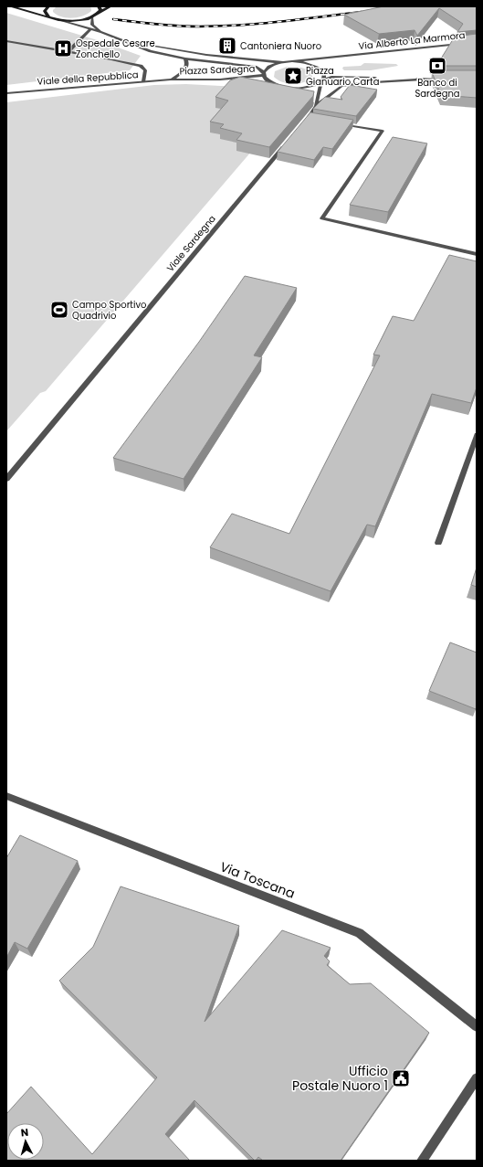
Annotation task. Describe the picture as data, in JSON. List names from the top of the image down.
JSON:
{
  "streets": {
    "street": [
      "Via Alberto La Marmora",
      "Piazza Sardegna",
      "Viale della Repubblica",
      "Viale Sardegna",
      "Via Toscana"
    ]
  },
  "crossings": [
    ["Piazza Sardegna", "Viale della Repubblica"]
  ],
  "places": {
    "building": ["Cantoniera Nuoro"],
    "hospital": ["Ospedale Cesare Zonchello"],
    "bank": ["Banco di Sardegna"],
    "place": ["Piazza Gianuario Carta"],
    "sports": ["Campo Sportivo Quadrivio"],
    "public building": ["Ufficio Postale Nuoro 1"]
  },
  "north": "top"
}
